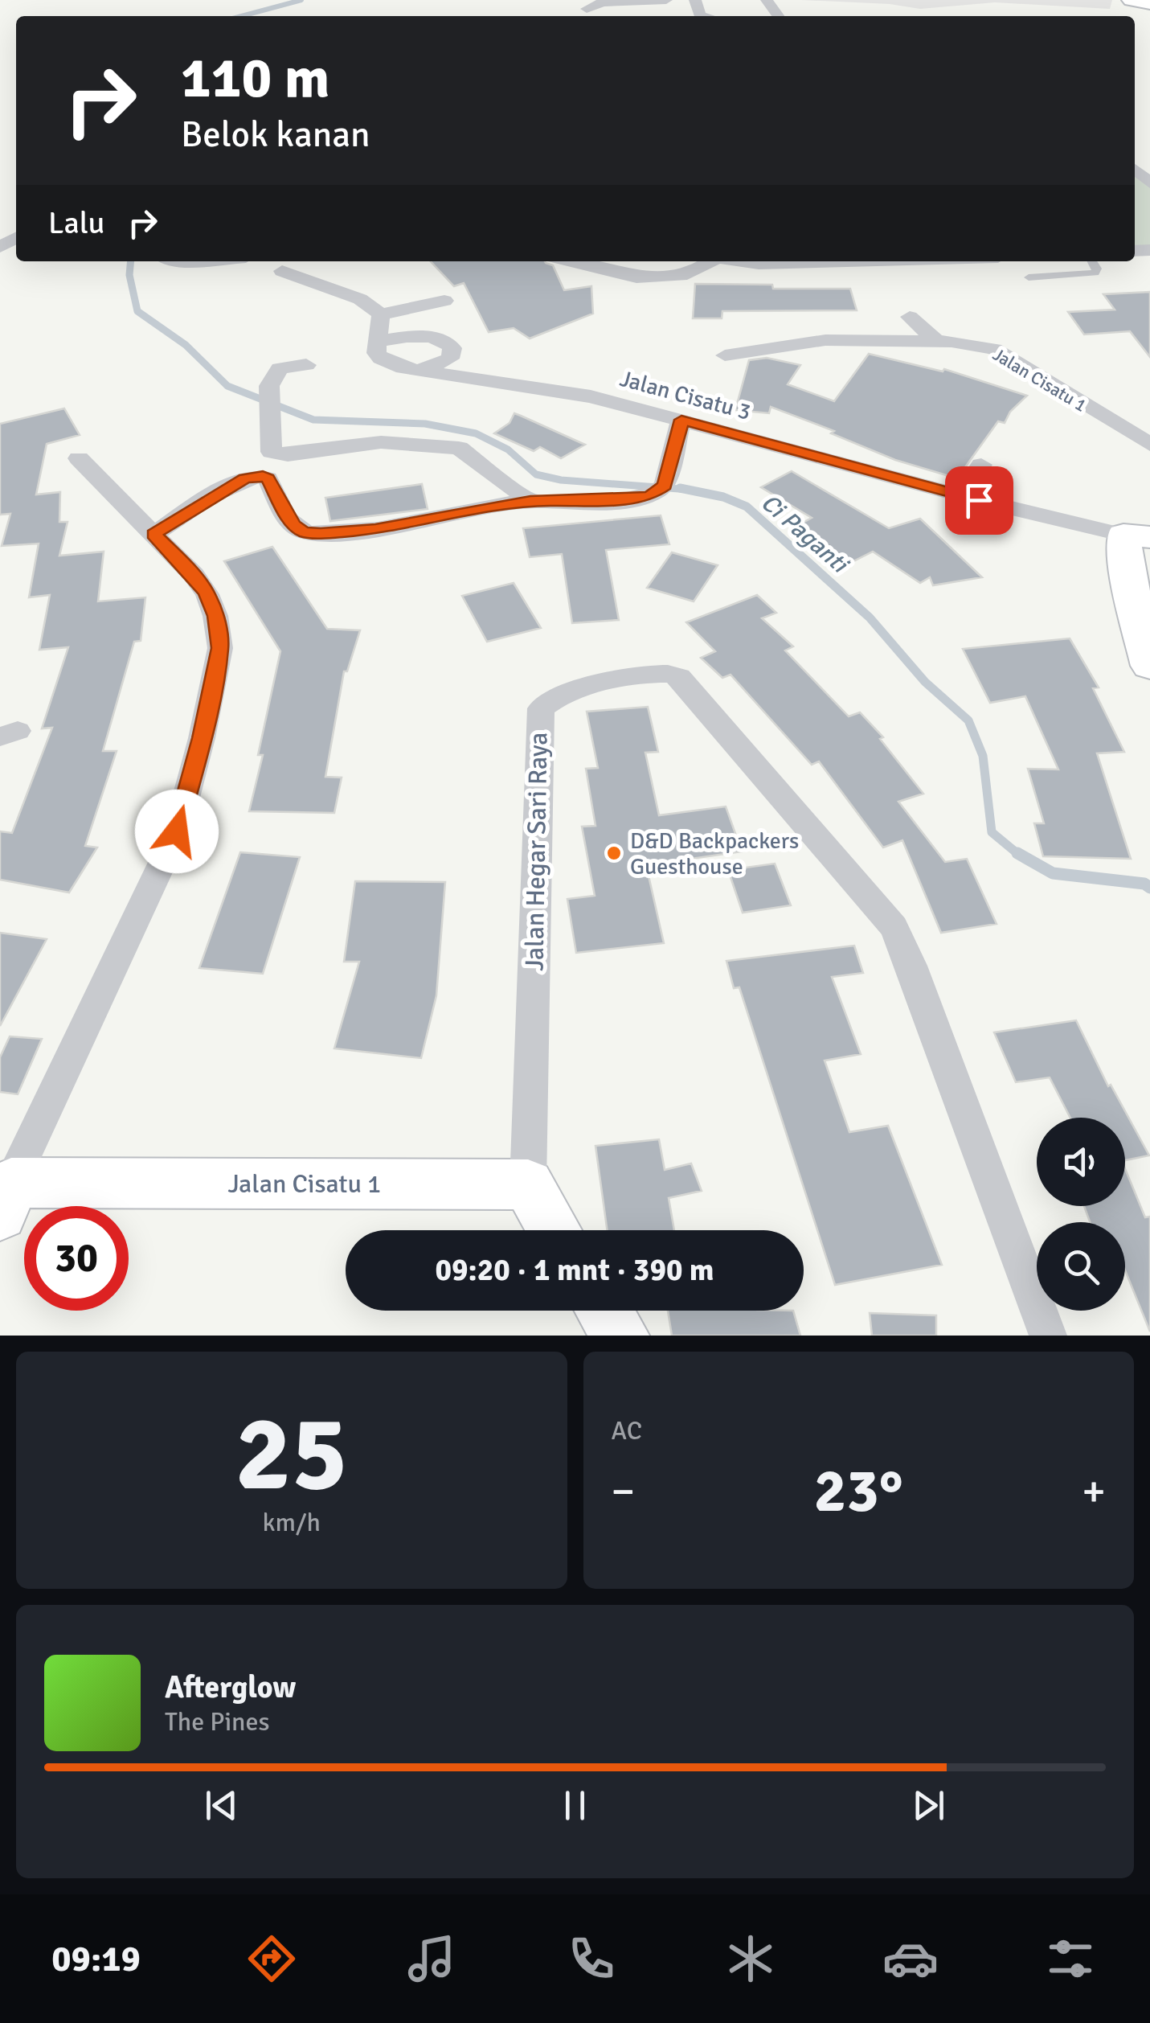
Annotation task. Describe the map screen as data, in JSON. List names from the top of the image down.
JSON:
{
  "streets": {
    "street": ["Jalan Cisatu 1", "Jalan Cisatu 3", "Jalan Hegar Sari Raya"]
  },
  "crossings": [
    ["Jalan Cisatu 1", "Jalan Hegar Sari Raya"]
  ],
  "water": ["Ci Paganti"],
  "places": ["D&D Backpackers Guesthouse"],
  "page": {
    "turn": ["110 m", "Belok kanan"],
    "then": "Lalu",
    "limit": "30",
    "trip": "09:20 · 1 mnt · 390 m",
    "tile": [
      ["25", "km/h"],
      "AC"
    ],
    "heat": ["−", "23°", "+"],
    "song": ["Afterglow", "The Pines"],
    "tabs": "09:19"
  }
}
